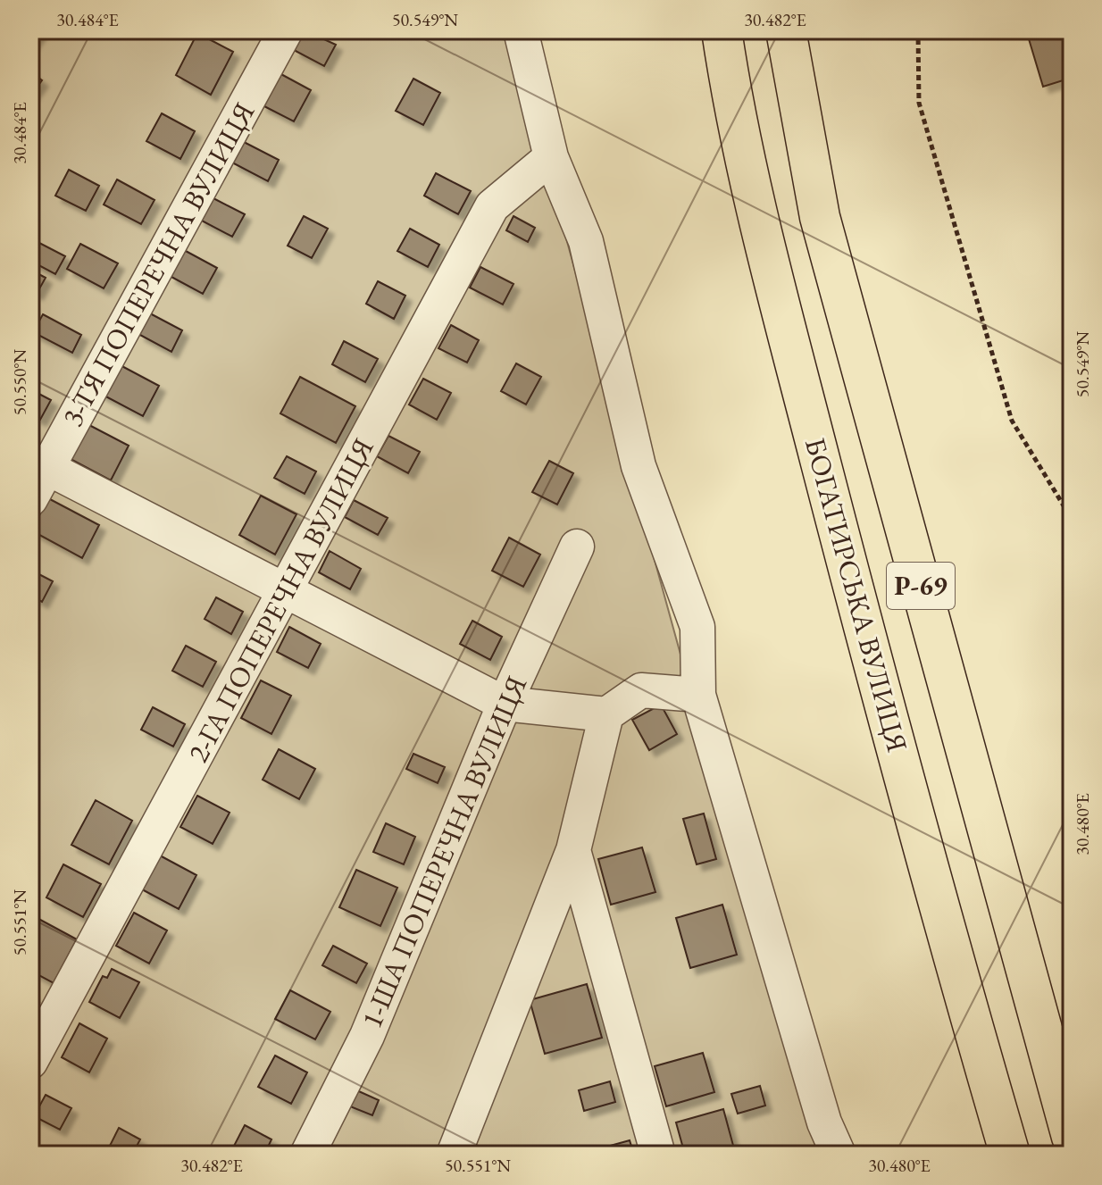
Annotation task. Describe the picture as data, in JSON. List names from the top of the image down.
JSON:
{
  "streets": {
    "main road": ["Р-69", "БОГАТИРСЬКА ВУЛИЦЯ"],
    "street": ["3-ТЯ ПОПЕРЕЧНА ВУЛИЦЯ", "2-ГА ПОПЕРЕЧНА ВУЛИЦЯ", "1-ША ПОПЕРЕЧНА ВУЛИЦЯ"]
  },
  "coordinates": [
    "30.484°E",
    "50.549°N",
    "30.482°E",
    "50.550°N",
    "30.480°E",
    "50.551°N"
  ]
}
